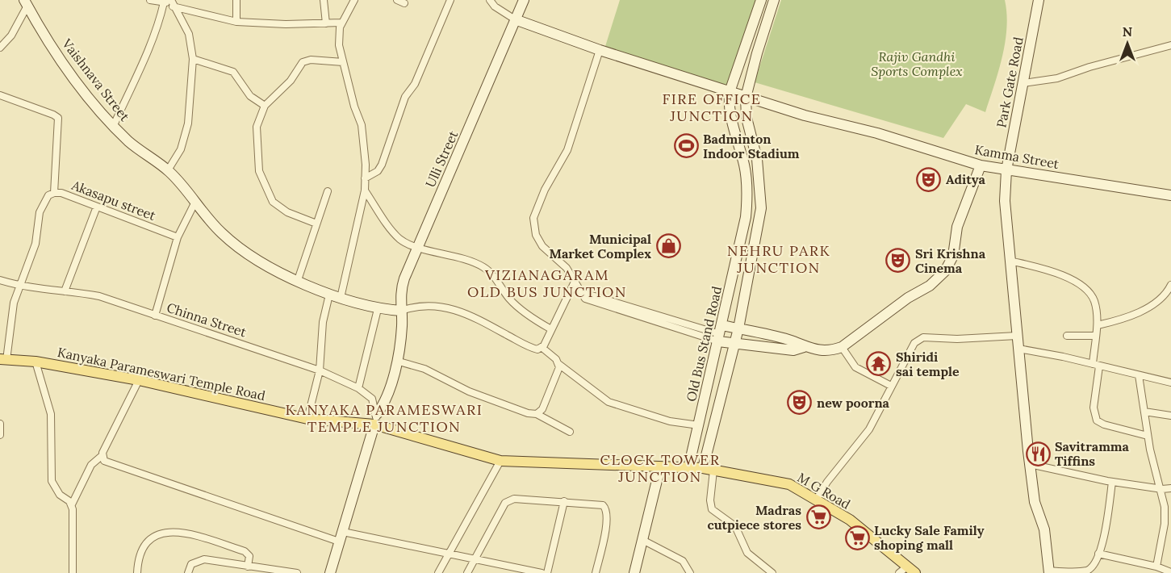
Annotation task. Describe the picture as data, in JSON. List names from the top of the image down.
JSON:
{
  "streets": {
    "main road": ["Kanyaka Parameswari Temple Road", "M G Road"],
    "street": [
      "Vaishnava Street",
      "Park Gate Road",
      "Kamma Street",
      "Ulli Street",
      "Akasapu street",
      "Chinna Street",
      "Old Bus Stand Road"
    ]
  },
  "crossings": [
    ["Vaishnava Street", "Ulli Street"],
    ["Park Gate Road", "Kamma Street"],
    ["Kamma Street", "Ulli Street"],
    ["Kamma Street", "Old Bus Stand Road"],
    ["Ulli Street", "Chinna Street"],
    ["Akasapu street", "Chinna Street"],
    ["Akasapu street", "Kanyaka Parameswari Temple Road"],
    ["Old Bus Stand Road", "M G Road"],
    ["Kanyaka Parameswari Temple Road", "M G Road"]
  ],
  "districts": [
    "FIRE OFFICE JUNCTION",
    "NEHRU PARK JUNCTION",
    "VIZIANAGARAM OLD BUS JUNCTION",
    "KANYAKA PARAMESWARI TEMPLE JUNCTION",
    "CLOCK TOWER JUNCTION"
  ],
  "parks": ["Rajiv Gandhi Sports Complex"],
  "places": {
    "sports": ["Badminton Indoor Stadium"],
    "theatre": ["Aditya", "Sri Krishna Cinema", "new poorna"],
    "shop": ["Municipal Market Complex"],
    "temple": ["Shiridi sai temple"],
    "restaurant": ["Savitramma Tiffins"],
    "supermarket": ["Madras cutpiece stores", "Lucky Sale Family shoping mall"]
  },
  "north": "top"
}
